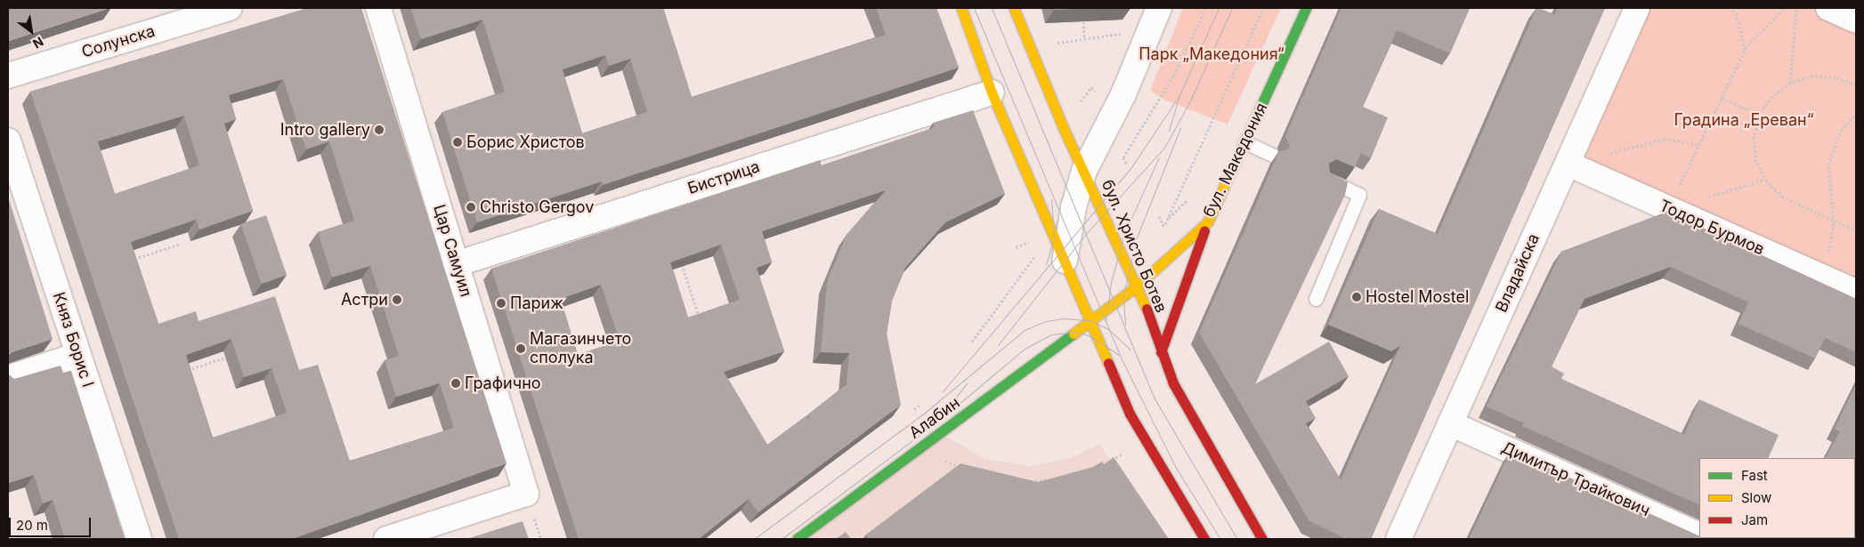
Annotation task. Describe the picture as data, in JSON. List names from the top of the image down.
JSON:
{
  "streets": {
    "main road": ["бул. Македония", "бул. Христо Ботев", "Алабин"],
    "street": [
      "Солунска",
      "Бистрица",
      "Тодор Бурмов",
      "Цар Самуил",
      "Владайска",
      "Княз Борис I",
      "Димитър Трайкович"
    ]
  },
  "crossings": [
    ["бул. Македония", "бул. Христо Ботев"],
    ["бул. Македония", "Алабин"],
    ["Бистрица", "Цар Самуил"],
    ["Тодор Бурмов", "Владайска"],
    ["Владайска", "Димитър Трайкович"]
  ],
  "parks": ["Парк „Македония“", "Градина „Ереван“"],
  "places": [
    "Intro gallery",
    "Борис Христов",
    "Christo Gergov",
    "Hostel Mostel",
    "Астри",
    "Париж",
    "Магазинчето сполука",
    "Графично"
  ],
  "legend": ["Fast", "Slow", "Jam"],
  "scale_bar": "20 m",
  "north": "bottom right"
}
